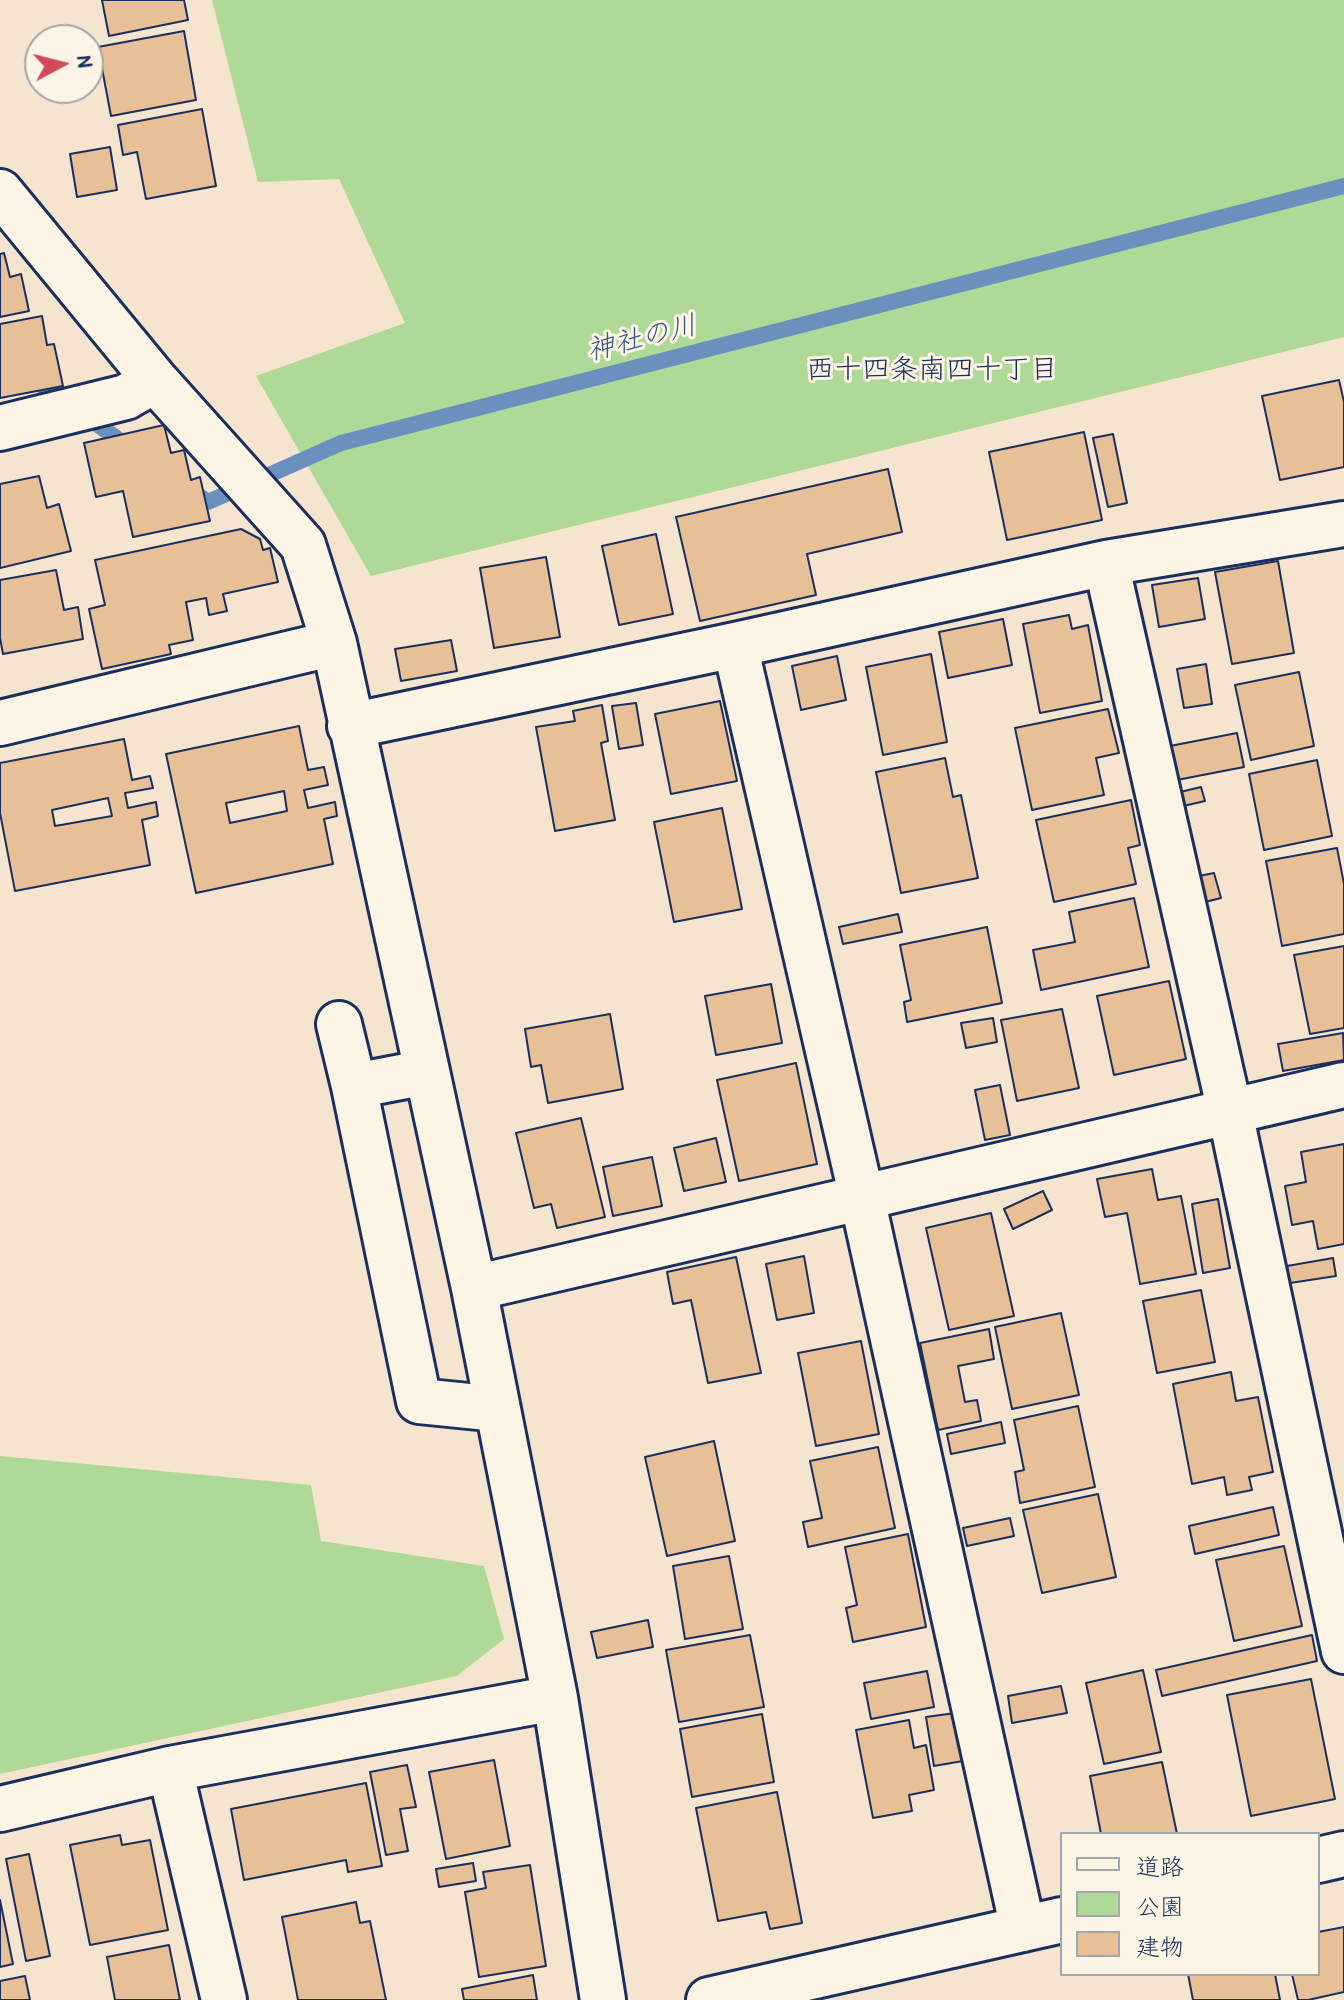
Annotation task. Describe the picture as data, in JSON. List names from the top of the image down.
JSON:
{
  "districts": ["西十四条南四十丁目"],
  "water": ["神社の川"],
  "legend": ["道路", "公園", "建物"],
  "north": "right"
}
